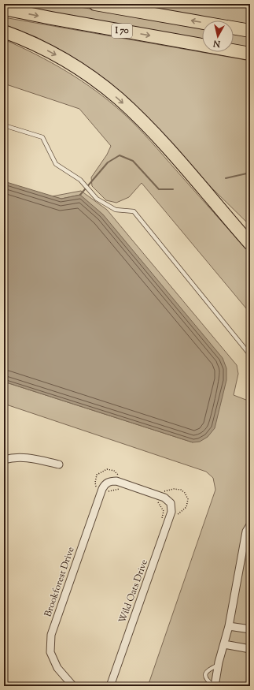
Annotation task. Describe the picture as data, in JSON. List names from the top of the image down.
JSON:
{
  "streets": {
    "highway": ["I 70"],
    "street": ["Brookforest Drive", "Wild Oats Drive"]
  },
  "crossings": [
    ["Brookforest Drive", "Wild Oats Drive"]
  ],
  "north": "bottom"
}
